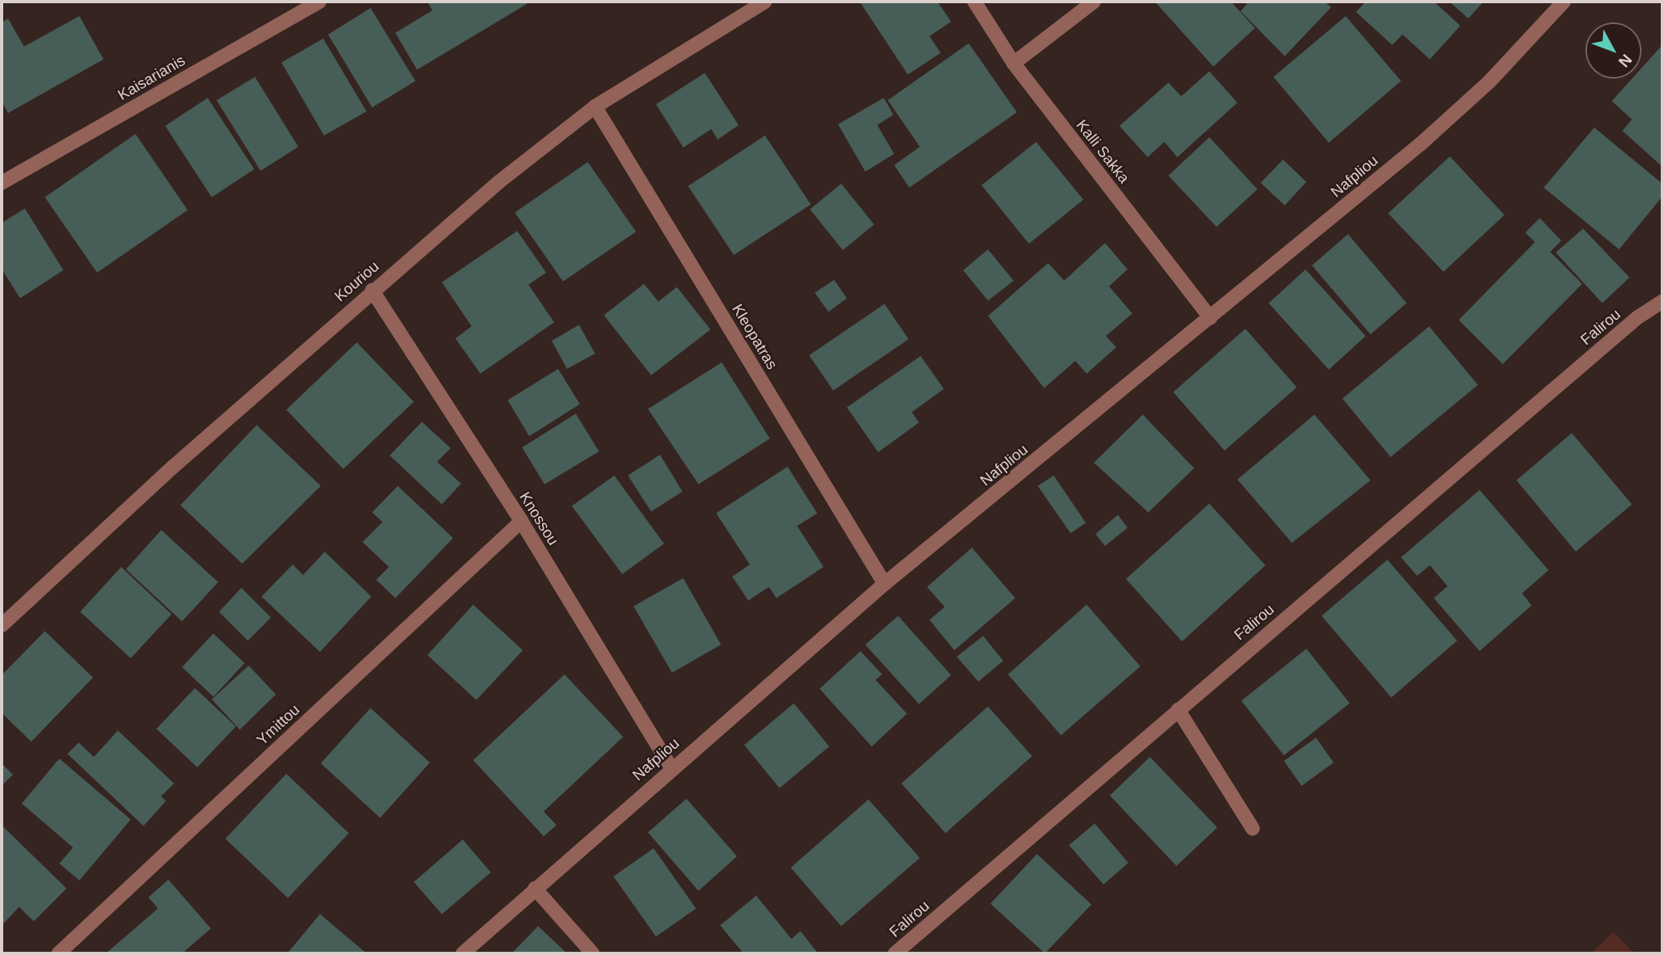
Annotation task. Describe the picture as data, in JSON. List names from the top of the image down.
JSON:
{
  "streets": {
    "street": [
      "Kaisarianis",
      "Kalli Sakka",
      "Nafpliou",
      "Kouriou",
      "Falirou",
      "Kleopatras",
      "Knossou",
      "Ymittou"
    ]
  },
  "crossings": [
    ["Kalli Sakka", "Nafpliou"],
    ["Nafpliou", "Kleopatras"],
    ["Nafpliou", "Knossou"],
    ["Kouriou", "Kleopatras"],
    ["Kouriou", "Knossou"],
    ["Knossou", "Ymittou"]
  ],
  "north": "bottom right"
}
